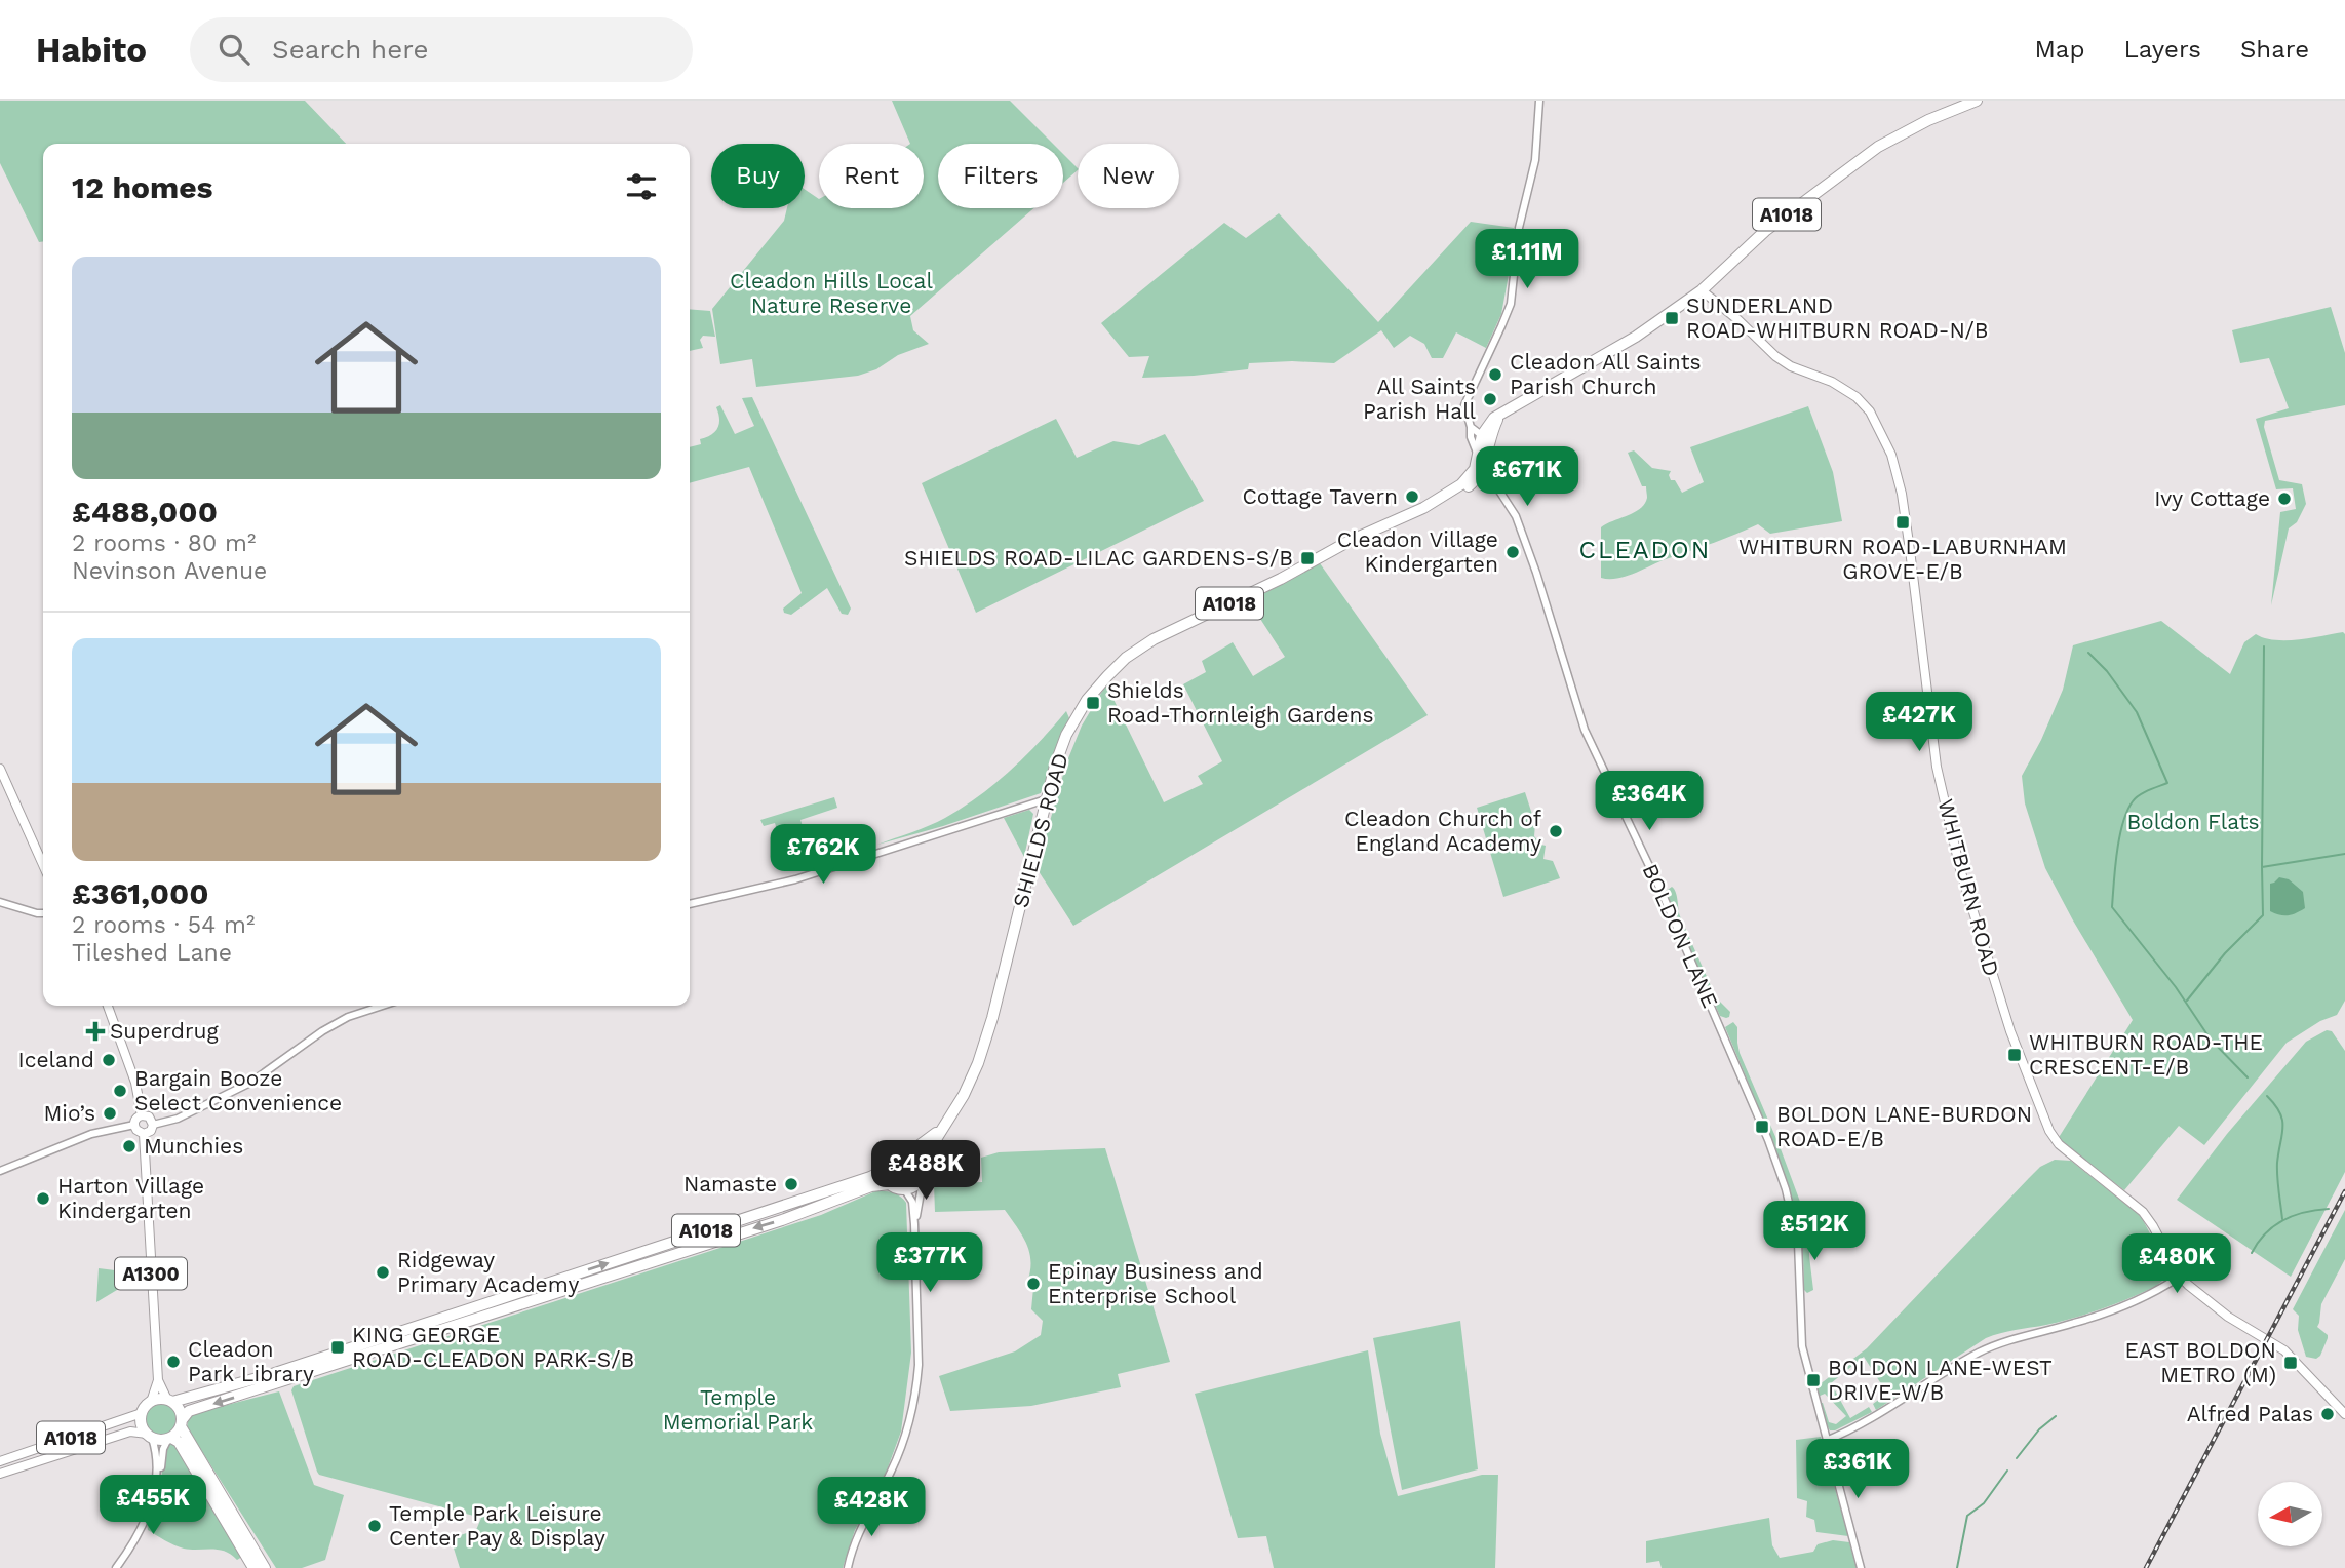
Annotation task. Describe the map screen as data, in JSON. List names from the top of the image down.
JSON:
{
  "streets": {
    "highway": ["A1018", "SHIELDS ROAD"],
    "main road": ["WHITBURN ROAD", "A1300"],
    "street": ["BOLDON LANE"]
  },
  "crossings": [
    ["A1018", "SHIELDS ROAD"],
    ["A1018", "WHITBURN ROAD"],
    ["A1018", "BOLDON LANE"],
    ["A1018", "A1300"],
    ["SHIELDS ROAD", "BOLDON LANE"]
  ],
  "districts": ["CLEADON"],
  "parks": ["Cleadon Hills Local Nature Reserve", "Boldon Flats", "Temple Memorial Park"],
  "places": {
    "transit": [
      "SUNDERLAND ROAD-WHITBURN ROAD-N/B",
      "WHITBURN ROAD-LABURNHAM GROVE-E/B",
      "SHIELDS ROAD-LILAC GARDENS-S/B",
      "Shields Road-Thornleigh Gardens",
      "WHITBURN ROAD-THE CRESCENT-E/B",
      "BOLDON LANE-BURDON ROAD-E/B",
      "KING GEORGE ROAD-CLEADON PARK-S/B",
      "EAST BOLDON METRO (M)",
      "BOLDON LANE-WEST DRIVE-W/B"
    ],
    "other": [
      "Cleadon All Saints Parish Church",
      "All Saints Parish Hall",
      "Cottage Tavern",
      "Ivy Cottage",
      "Cleadon Village Kindergarten",
      "Cleadon Church of England Academy",
      "Iceland",
      "Bargain Booze Select Convenience",
      "Mio’s",
      "Munchies",
      "Namaste",
      "Harton Village Kindergarten",
      "Ridgeway Primary Academy",
      "Epinay Business and Enterprise School",
      "Cleadon Park Library",
      "Alfred Palas",
      "Temple Park Leisure Center Pay & Display"
    ],
    "health": ["Superdrug"]
  },
  "north": "left",
  "page": {
    "header": "Habito",
    "search": "Search here",
    "nav": ["Map", "Layers", "Share"],
    "chip": [
      "Buy",
      "Rent",
      "Filters",
      "New"
    ],
    "heading": "12 homes",
    "price": [
      "£1.11M",
      "£671K",
      "£427K",
      "£364K",
      "£762K",
      "£488K",
      "£512K",
      "£377K",
      "£480K",
      "£361K",
      "£455K",
      "£428K"
    ],
    "list": [
      {
        "name": "£488,000",
        "note": "2 rooms · 80 m² · Nevinson Avenue"
      },
      {
        "name": "£361,000",
        "note": "2 rooms · 54 m² · Tileshed Lane"
      }
    ]
  }
}
